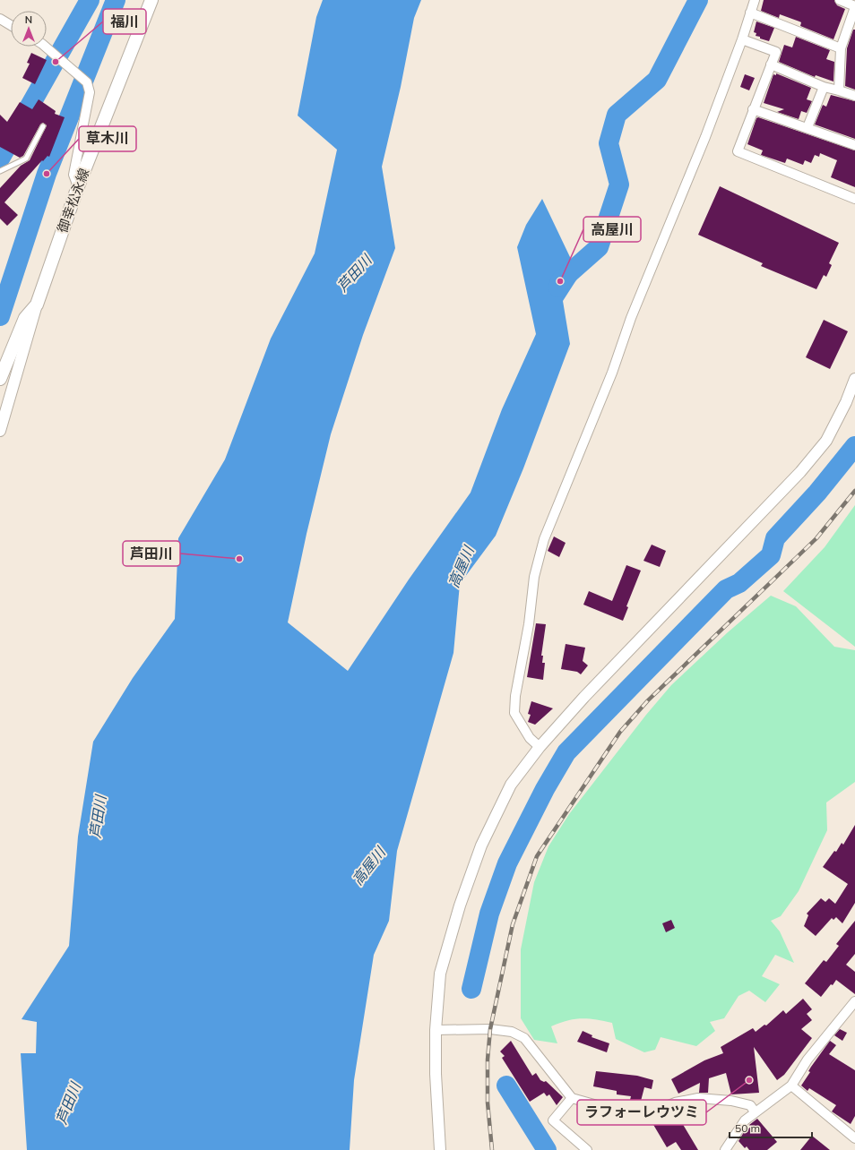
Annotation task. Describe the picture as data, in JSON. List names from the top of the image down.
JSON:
{
  "streets": {
    "main road": ["御幸松永線"]
  },
  "water": ["芦田川", "高屋川"],
  "places": [
    "福川",
    "草木川",
    "高屋川",
    "芦田川",
    "ラフォーレウツミ"
  ],
  "scale_bar": "50 m",
  "north": "top"
}
